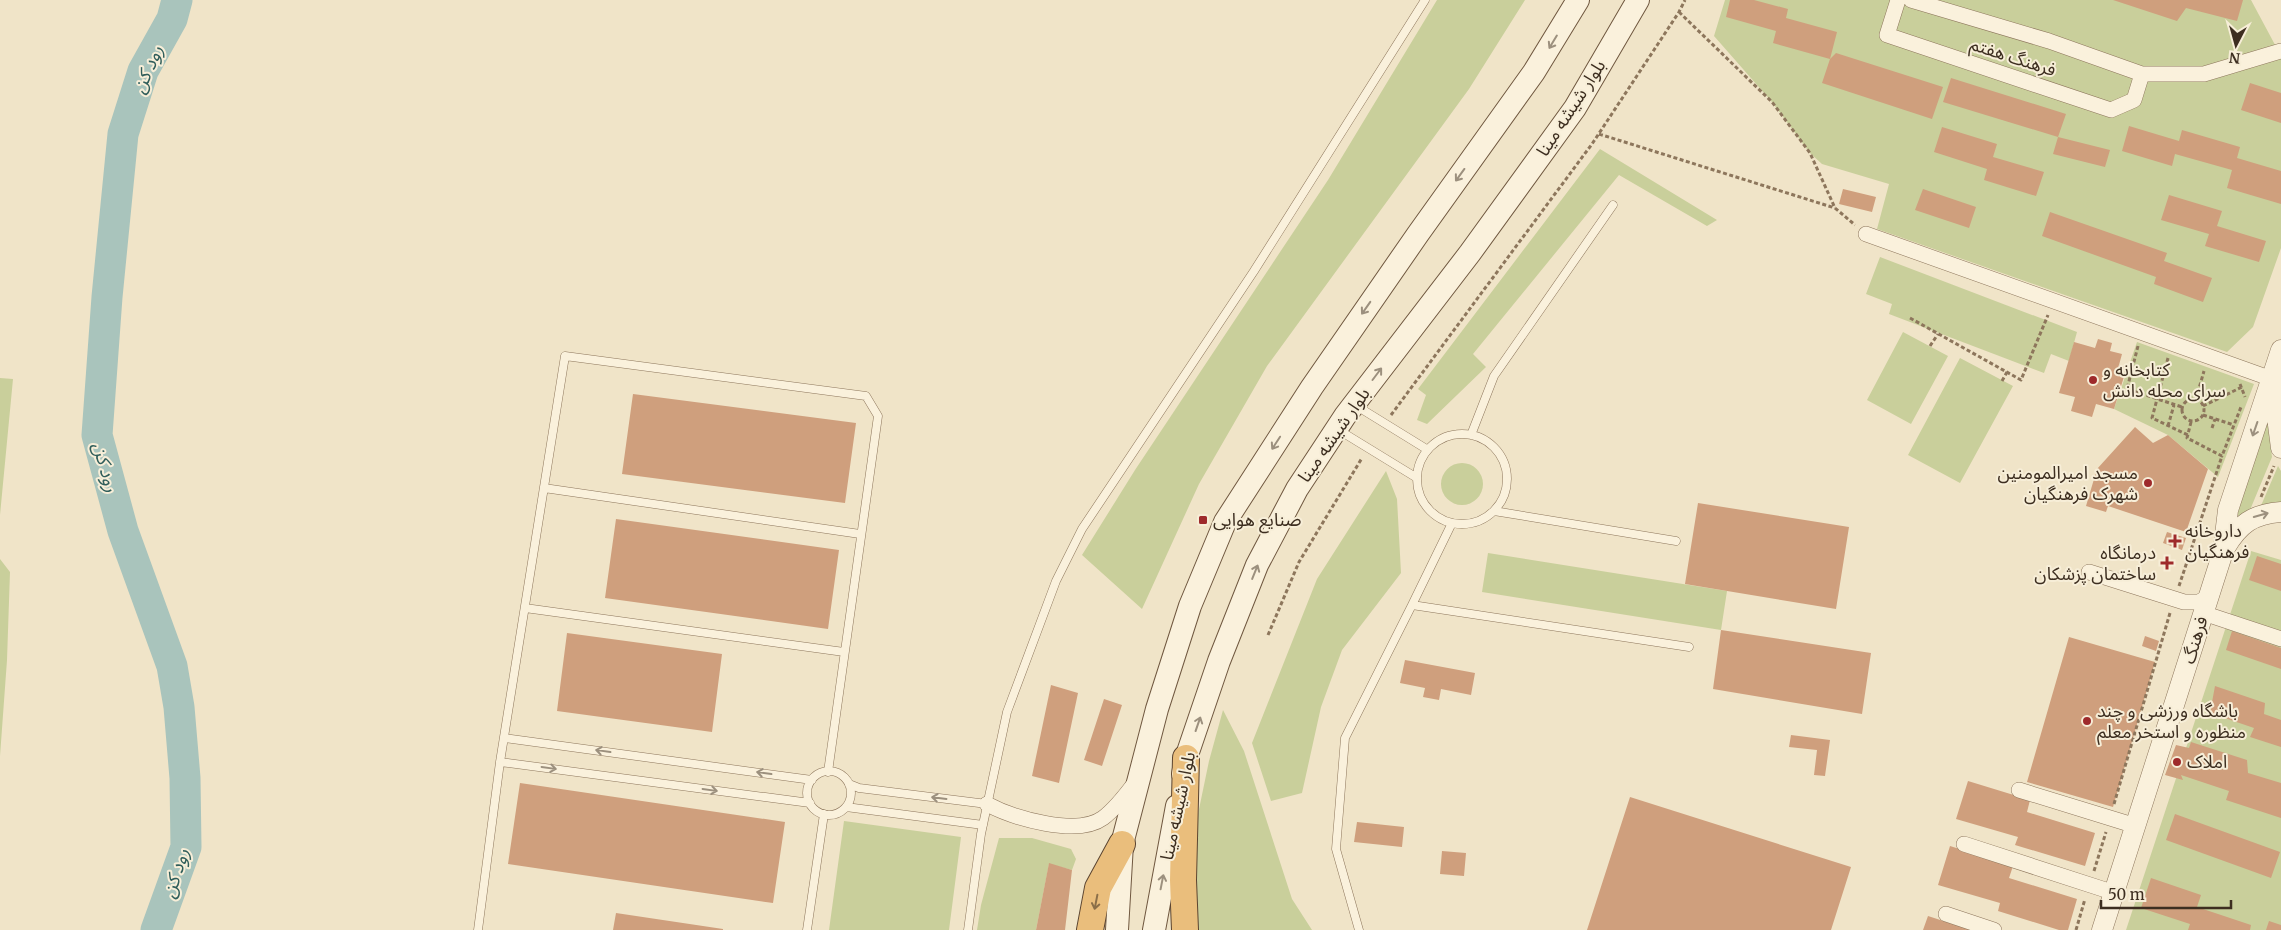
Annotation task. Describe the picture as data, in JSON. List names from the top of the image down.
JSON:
{
  "streets": {
    "main road": ["بلوار شیشه مینا"],
    "street": ["فرهنگ هفتم", "فرهنگ"]
  },
  "water": ["رود کن"],
  "places": {
    "other": [
      "کتابخانه و سرای محله دانش",
      "مسجد امیرالمومنین شهرک فرهنگیان",
      "باشگاه ورزشی و چند منظوره و استخر معلم",
      "املاک"
    ],
    "transit": ["صنایع هوایی"],
    "health": ["داروخانه فرهنگیان", "درمانگاه ساختمان پزشکان"]
  },
  "scale_bar": "50 m",
  "north": "bottom"
}
